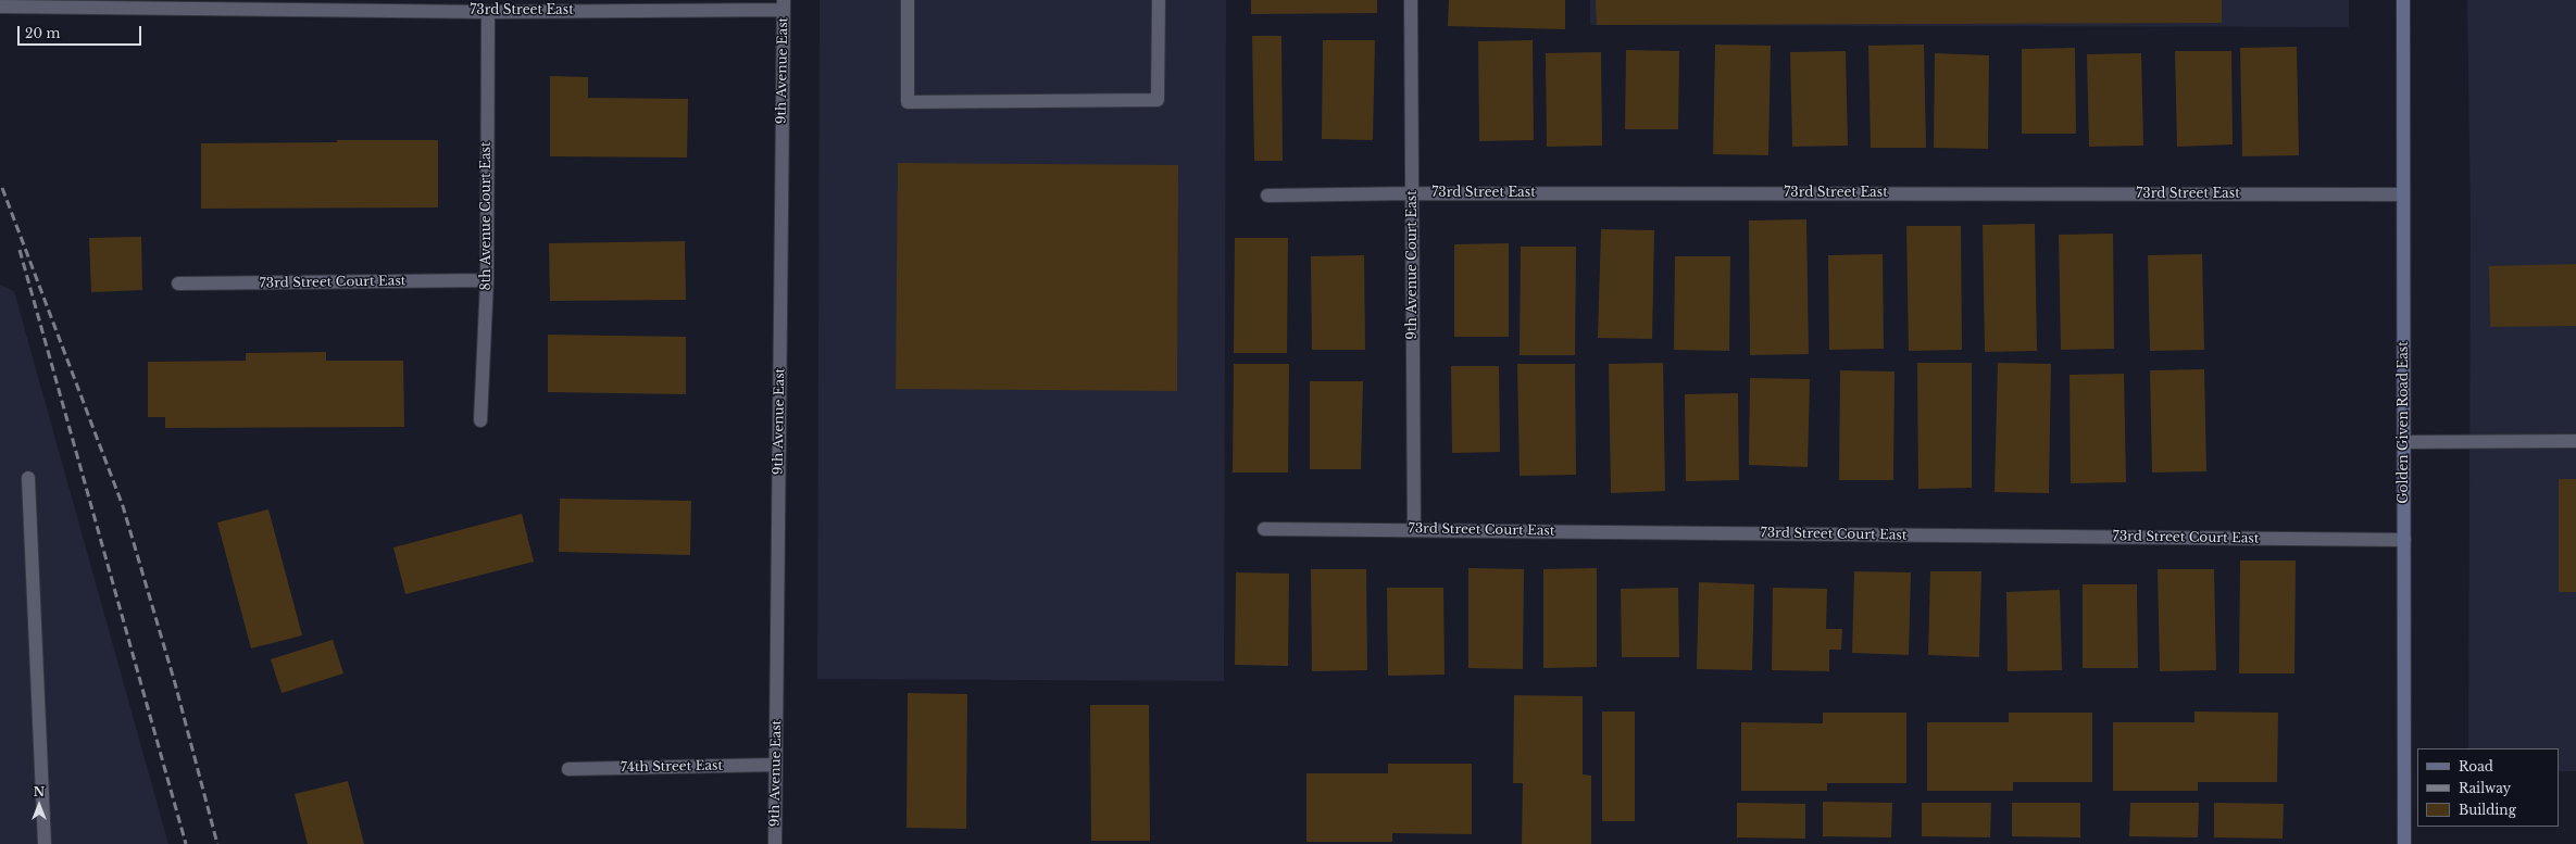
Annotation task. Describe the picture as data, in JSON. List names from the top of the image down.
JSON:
{
  "streets": {
    "street": [
      "73rd Street East",
      "9th Avenue East",
      "8th Avenue Court East",
      "9th Avenue Court East",
      "73rd Street Court East",
      "Golden Given Road East",
      "74th Street East"
    ]
  },
  "crossings": [
    ["73rd Street East", "9th Avenue East"],
    ["73rd Street East", "8th Avenue Court East"],
    ["73rd Street East", "9th Avenue Court East"],
    ["73rd Street East", "Golden Given Road East"],
    ["9th Avenue East", "74th Street East"],
    ["8th Avenue Court East", "73rd Street Court East"],
    ["9th Avenue Court East", "73rd Street Court East"],
    ["73rd Street Court East", "Golden Given Road East"]
  ],
  "legend": ["Road", "Railway", "Building"],
  "scale_bar": "20 m",
  "north": "top"
}
